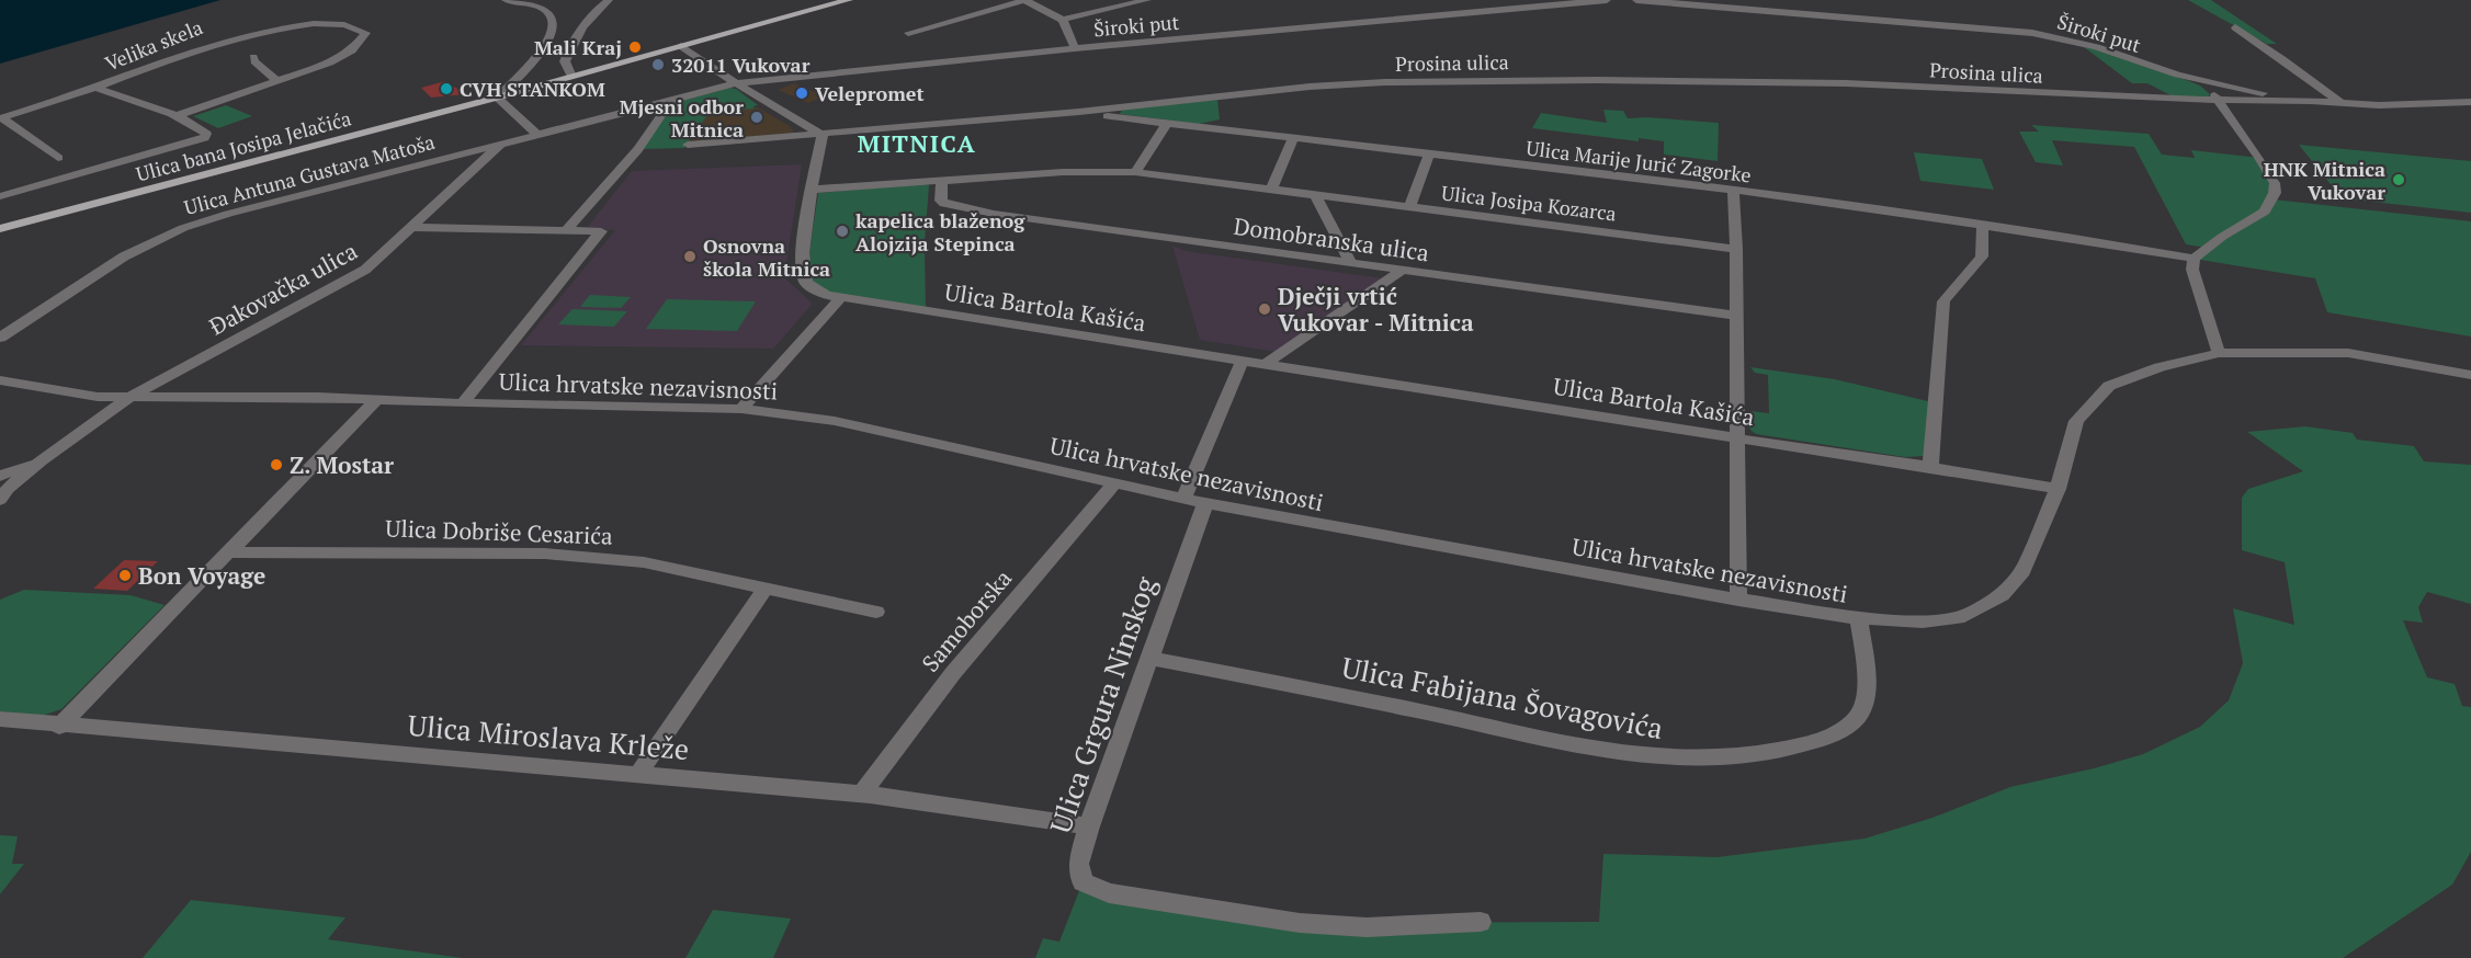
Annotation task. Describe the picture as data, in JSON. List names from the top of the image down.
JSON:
{
  "streets": {
    "main road": ["Ulica bana Josipa Jelačića"],
    "street": [
      "Široki put",
      "Velika skela",
      "Prosina ulica",
      "Ulica Marije Jurić Zagorke",
      "Ulica Antuna Gustava Matoša",
      "Ulica Josipa Kozarca",
      "Domobranska ulica",
      "Đakovačka ulica",
      "Ulica Bartola Kašića",
      "Ulica hrvatske nezavisnosti",
      "Ulica Dobriše Cesarića",
      "Samoborska",
      "Ulica Fabijana Šovagovića",
      "Ulica Grgura Ninskog",
      "Ulica Miroslava Krleže"
    ]
  },
  "crossings": [
    ["Široki put", "Prosina ulica"],
    ["Široki put", "Đakovačka ulica"],
    ["Prosina ulica", "Ulica Marije Jurić Zagorke"],
    ["Prosina ulica", "Ulica Bartola Kašića"],
    ["Ulica Antuna Gustava Matoša", "Đakovačka ulica"],
    ["Ulica Josipa Kozarca", "Domobranska ulica"],
    ["Ulica Josipa Kozarca", "Ulica Bartola Kašića"],
    ["Đakovačka ulica", "Ulica hrvatske nezavisnosti"],
    ["Ulica Bartola Kašića", "Ulica hrvatske nezavisnosti"],
    ["Ulica hrvatske nezavisnosti", "Samoborska"],
    ["Ulica hrvatske nezavisnosti", "Ulica Fabijana Šovagovića"],
    ["Ulica hrvatske nezavisnosti", "Ulica Grgura Ninskog"],
    ["Samoborska", "Ulica Miroslava Krleže"],
    ["Ulica Fabijana Šovagovića", "Ulica Grgura Ninskog"],
    ["Ulica Grgura Ninskog", "Ulica Miroslava Krleže"]
  ],
  "districts": ["MITNICA"],
  "places": [
    "Mali Kraj",
    "32011 Vukovar",
    "CVH STANKOM",
    "Velepromet",
    "Mjesni odbor Mitnica",
    "HNK Mitnica Vukovar",
    "kapelica blaženog Alojzija Stepinca",
    "Osnovna škola Mitnica",
    "Dječji vrtić Vukovar - Mitnica",
    "Z. Mostar",
    "Bon Voyage"
  ]
}
